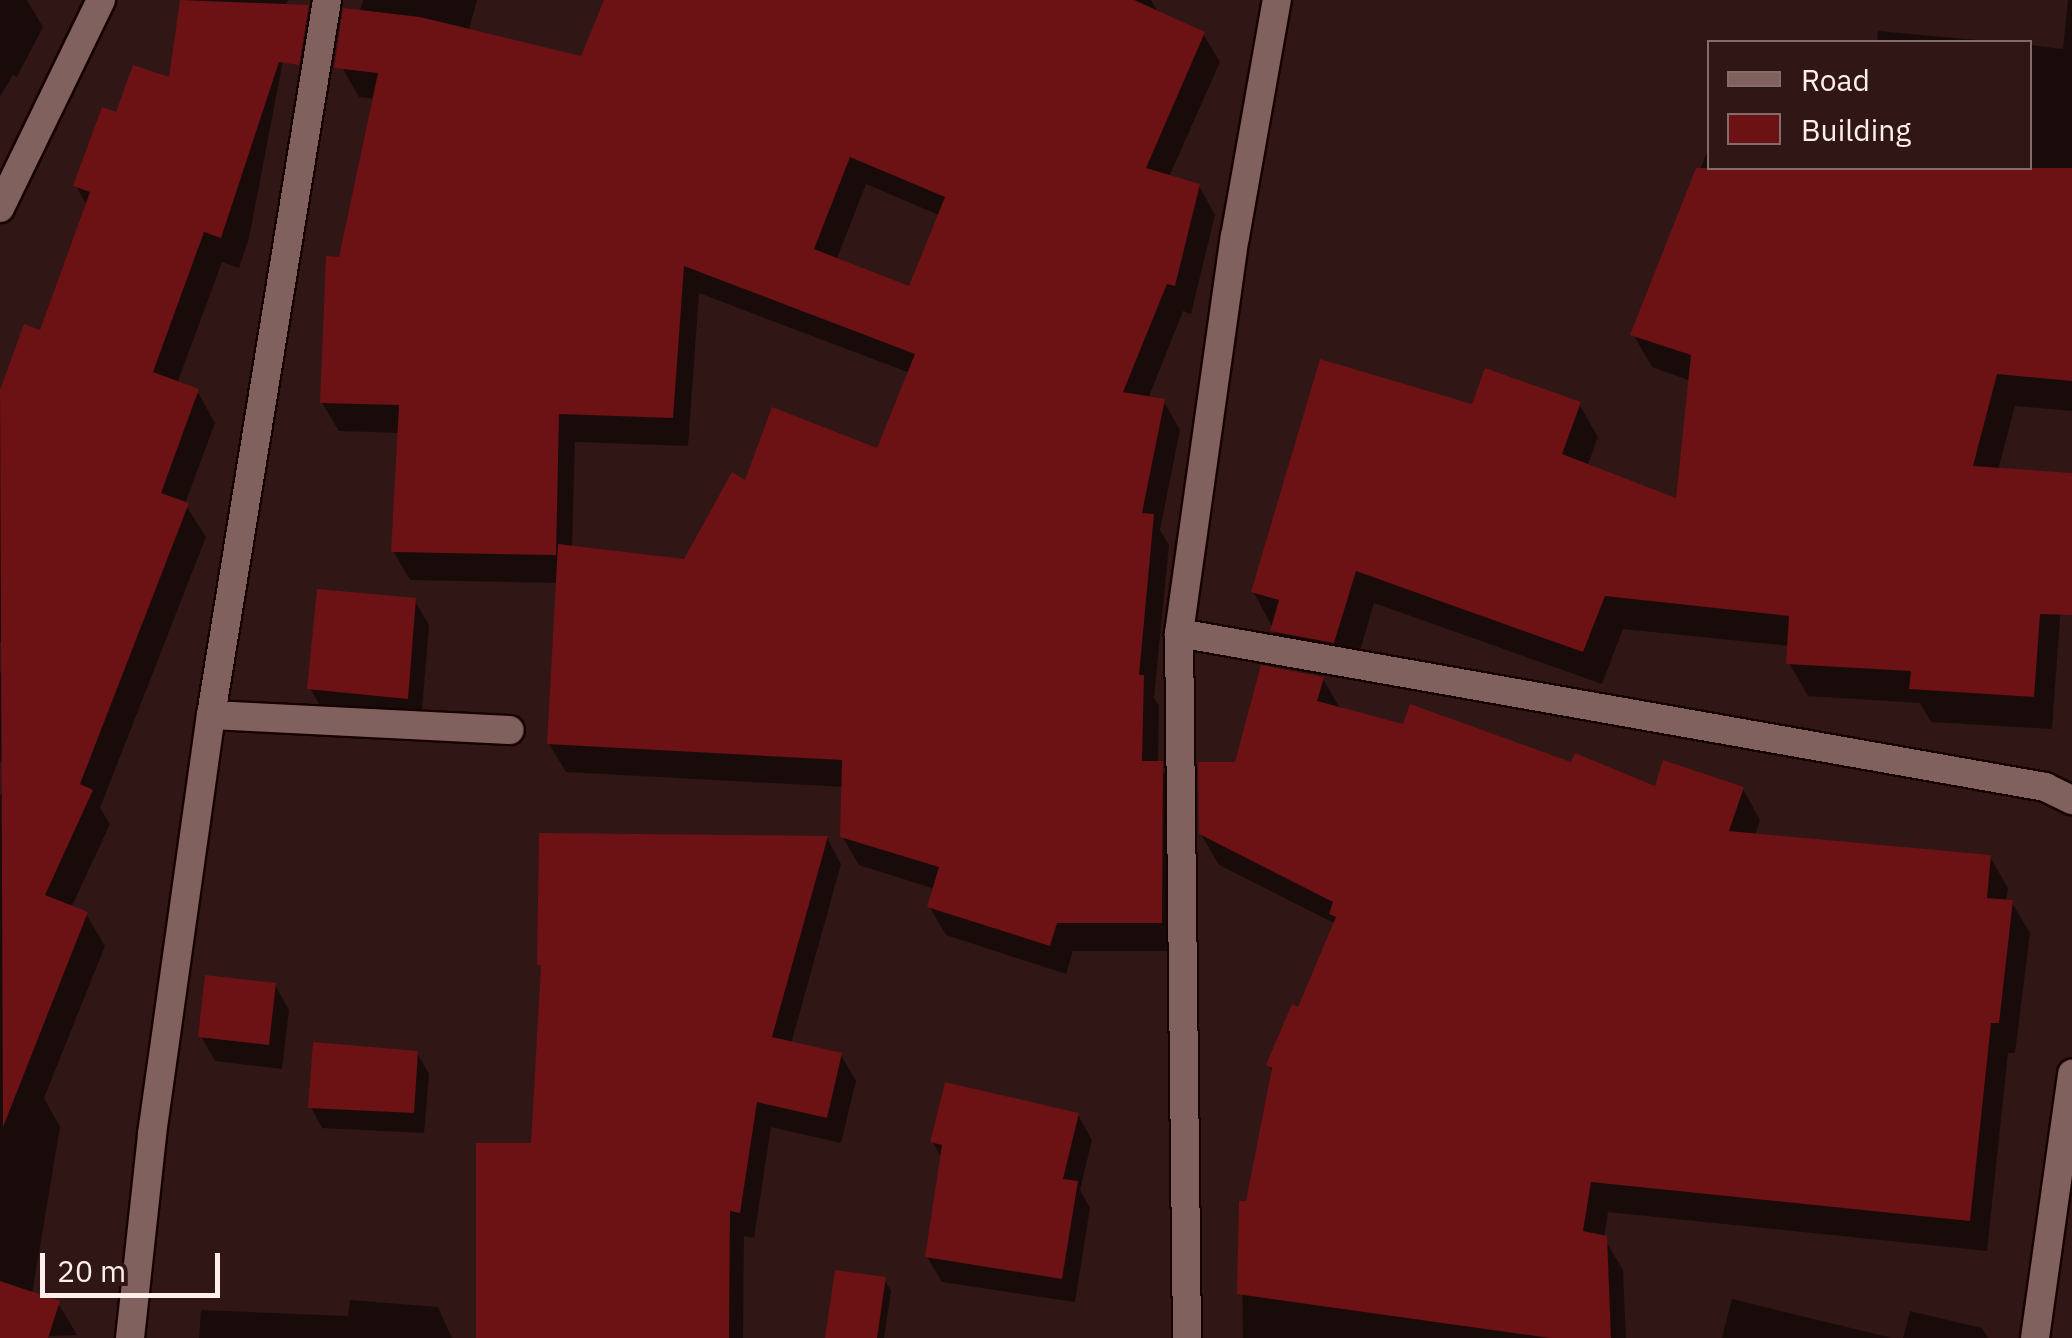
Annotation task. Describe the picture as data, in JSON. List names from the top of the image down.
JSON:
{
  "legend": ["Road", "Building"],
  "scale_bar": "20 m"
}
